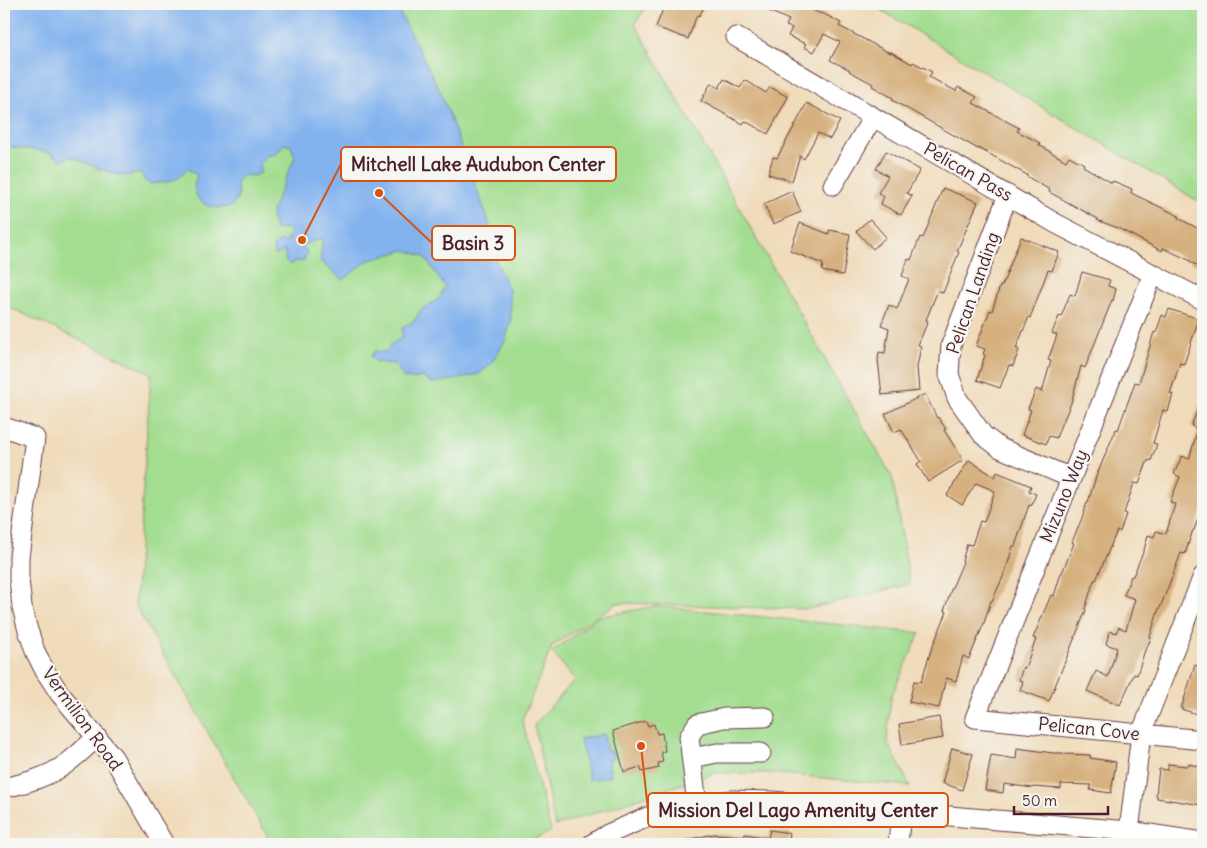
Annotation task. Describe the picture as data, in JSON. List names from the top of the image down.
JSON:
{
  "streets": {
    "street": [
      "Pelican Pass",
      "Pelican Landing",
      "Mizuno Way",
      "Vermilion Road",
      "Pelican Cove"
    ]
  },
  "crossings": [
    ["Pelican Pass", "Pelican Landing"],
    ["Pelican Pass", "Mizuno Way"],
    ["Pelican Landing", "Mizuno Way"],
    ["Mizuno Way", "Pelican Cove"]
  ],
  "places": ["Basin 3", "Mitchell Lake Audubon Center", "Mission Del Lago Amenity Center"],
  "scale_bar": "50 m"
}
